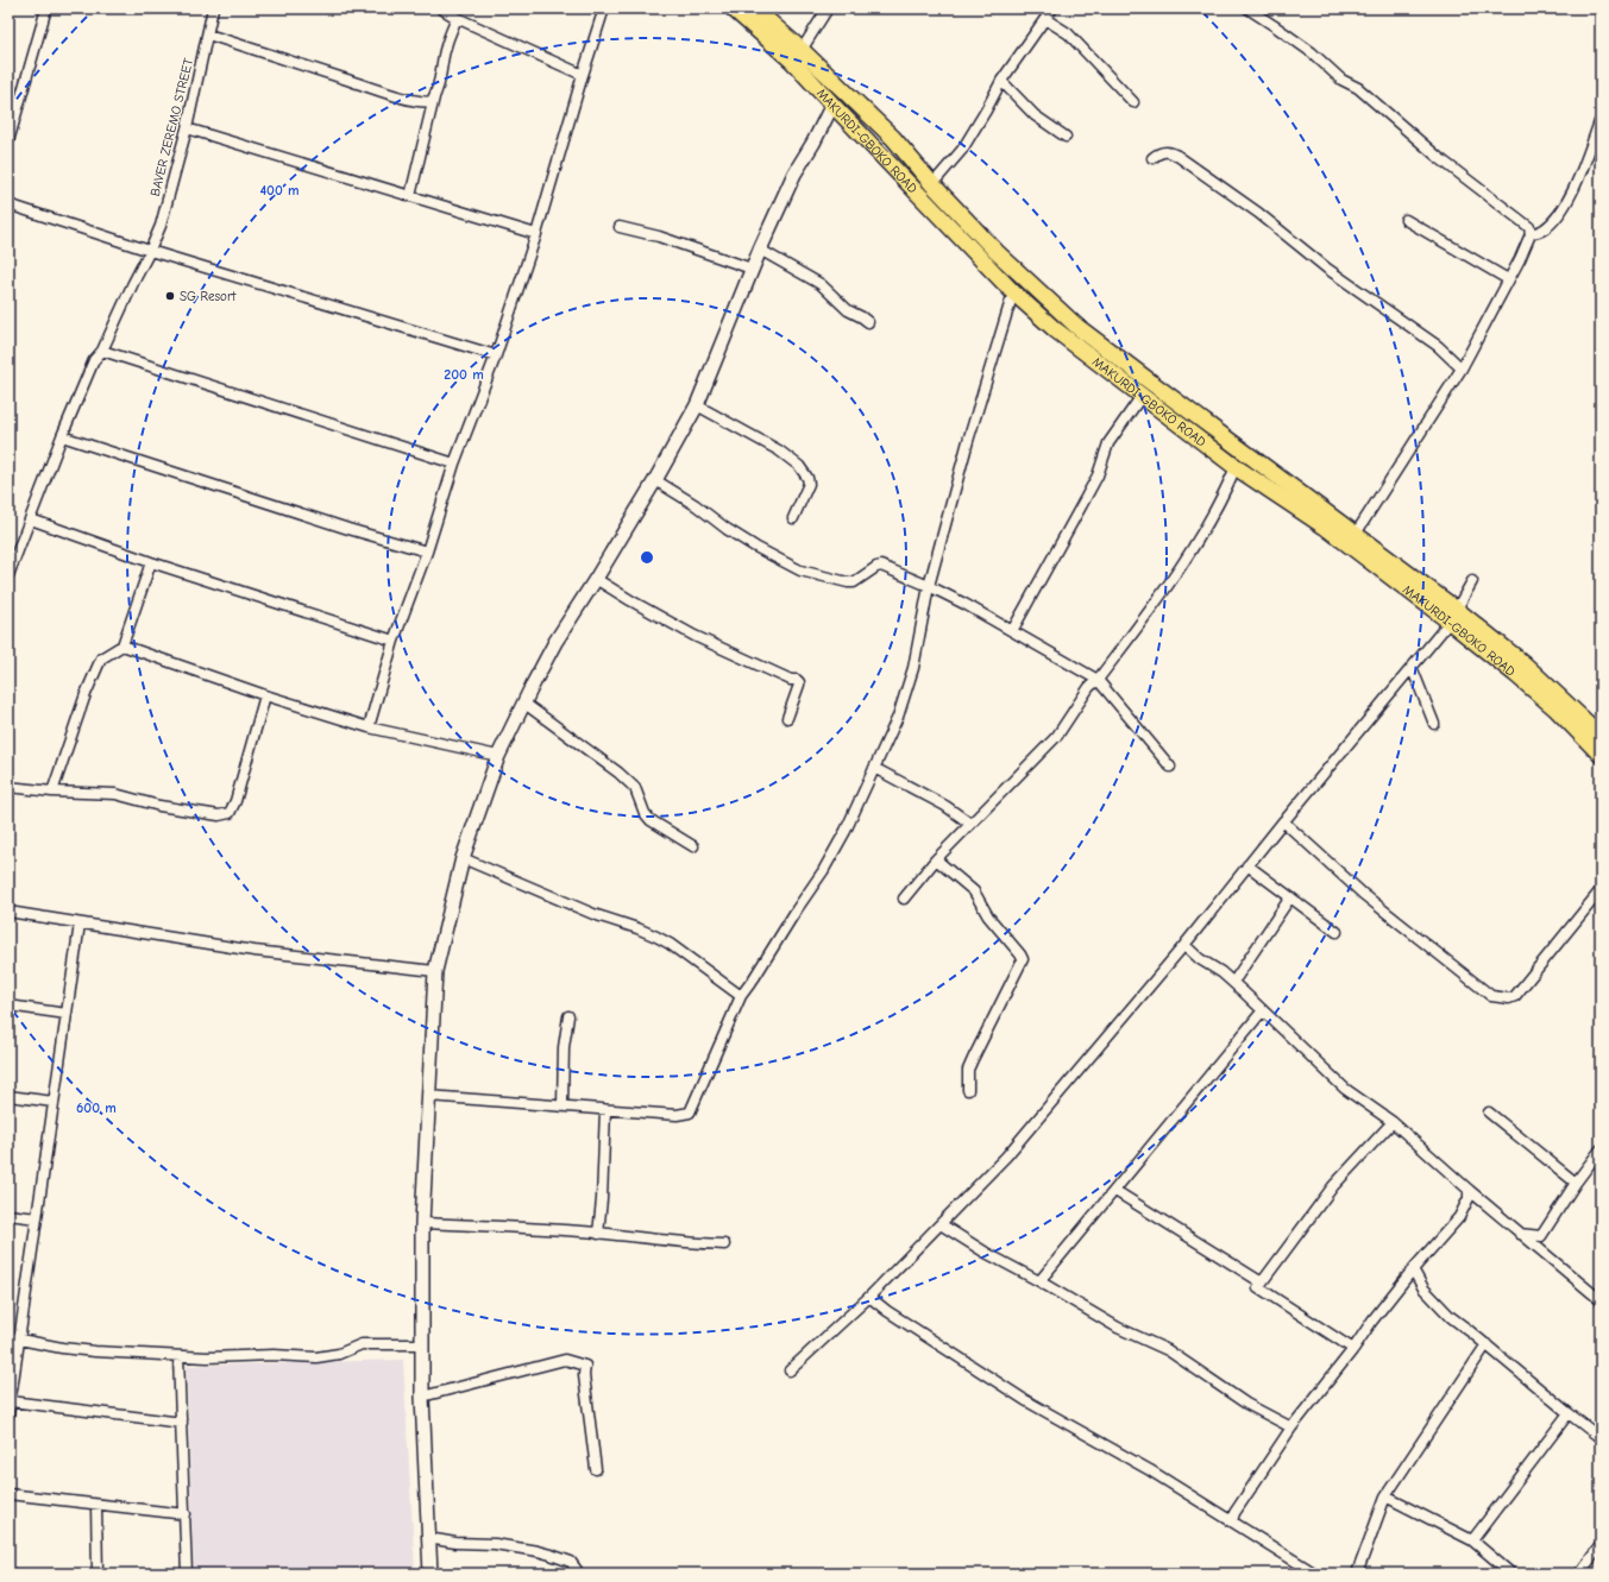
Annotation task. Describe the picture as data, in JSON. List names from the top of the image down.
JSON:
{
  "streets": {
    "main road": ["MAKURDI-GBOKO ROAD"],
    "street": ["BAVER ZEREMO STREET"]
  },
  "places": ["SG Resort"],
  "rings": ["400 m", "200 m", "600 m"]
}
